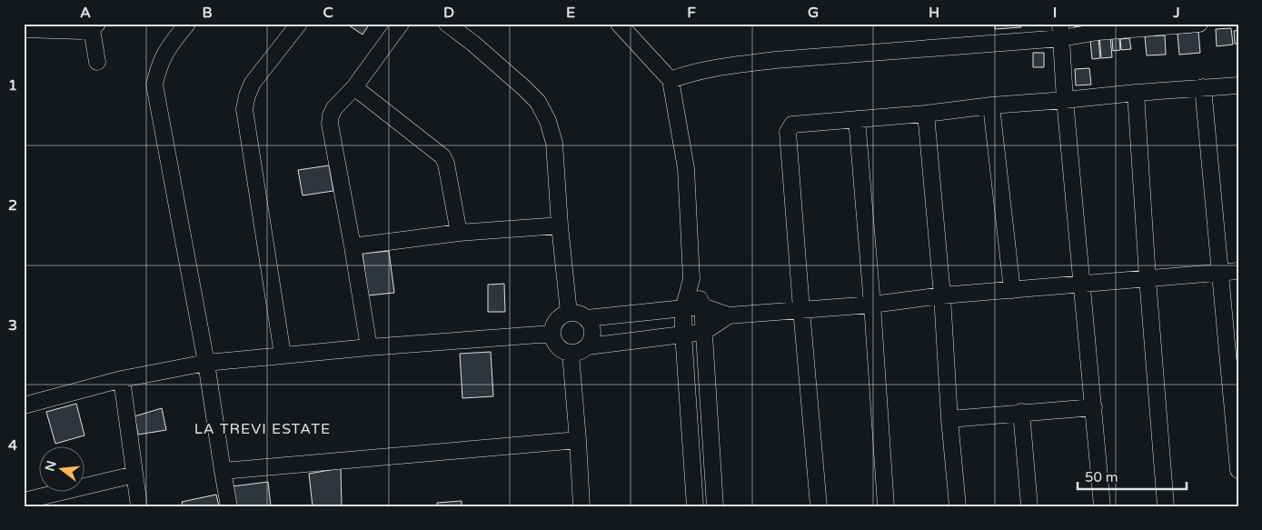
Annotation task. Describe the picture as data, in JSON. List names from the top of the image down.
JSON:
{
  "districts": ["LA TREVI ESTATE"],
  "scale_bar": "50 m",
  "north": "left",
  "grid": {
    "columns": [
      "A",
      "B",
      "C",
      "D",
      "E",
      "F",
      "G",
      "H",
      "I",
      "J"
    ],
    "rows": [
      "1",
      "2",
      "3",
      "4"
    ]
  }
}
